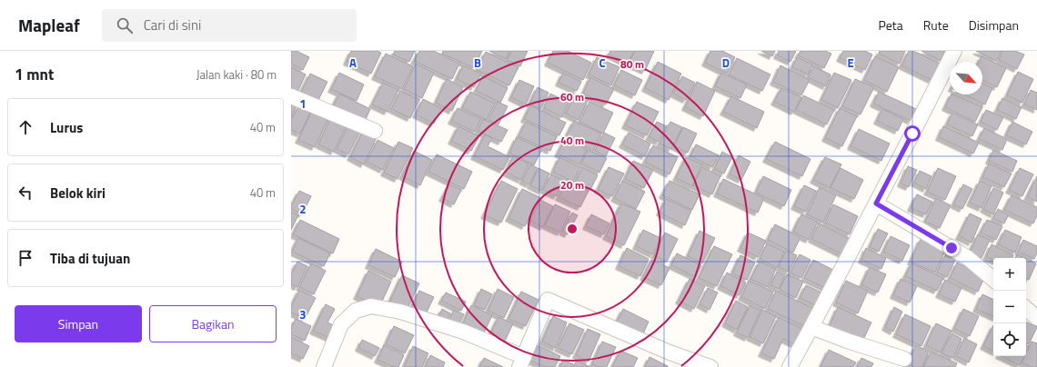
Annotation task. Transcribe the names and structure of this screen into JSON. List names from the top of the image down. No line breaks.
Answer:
{"north":"bottom right","page":{"header":"Mapleaf","search":"Cari di sini","nav":["Peta","Rute","Disimpan"],"heading":["1 mnt","Jalan kaki · 80 m"],"list":[["Lurus","40 m"],["Belok kiri","40 m"],"Tiba di tujuan"],"map_buttons":["+","−"],"buttons":["Simpan","Bagikan"]},"grid":{"columns":["A","B","C","D","E"],"rows":["1","2","3"]},"rings":["80 m","60 m","40 m","20 m"]}
